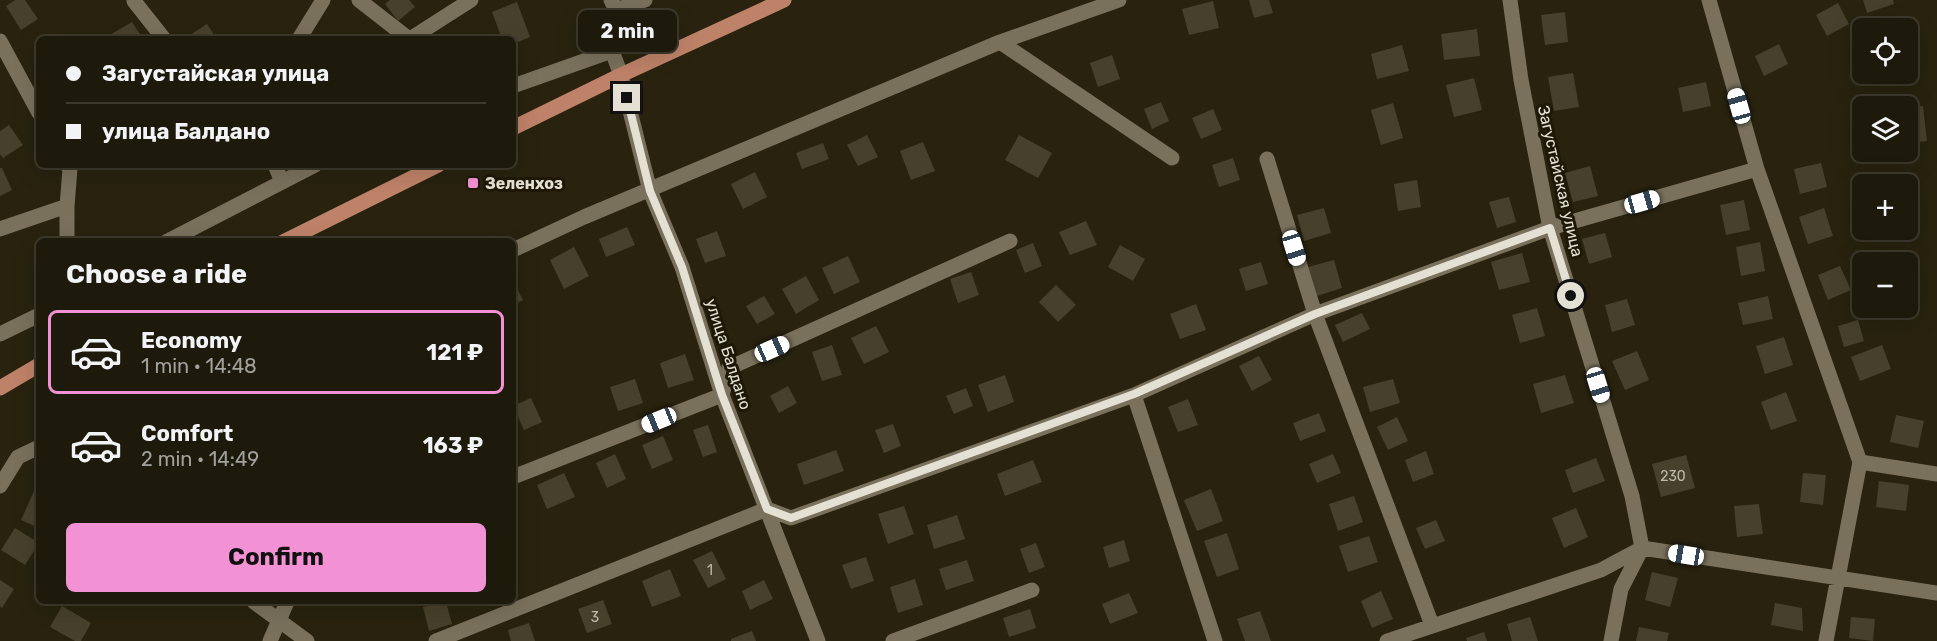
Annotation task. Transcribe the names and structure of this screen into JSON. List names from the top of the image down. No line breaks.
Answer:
{"streets":{"street":["Загустайская улица","улица Балдано"]},"places":{"transit":["Зеленхоз"]},"house_numbers":["230","1","3"],"page":{"bubble":"2 min","map_buttons":["+","−"],"banner":["Загустайская улица","улица Балдано"],"heading":"Choose a ride","list":[{"name":"Economy","note":"1 min · 14:48","value":"121 ₽"},{"name":"Comfort","note":"2 min · 14:49","value":"163 ₽"}],"buttons":"Confirm"}}
